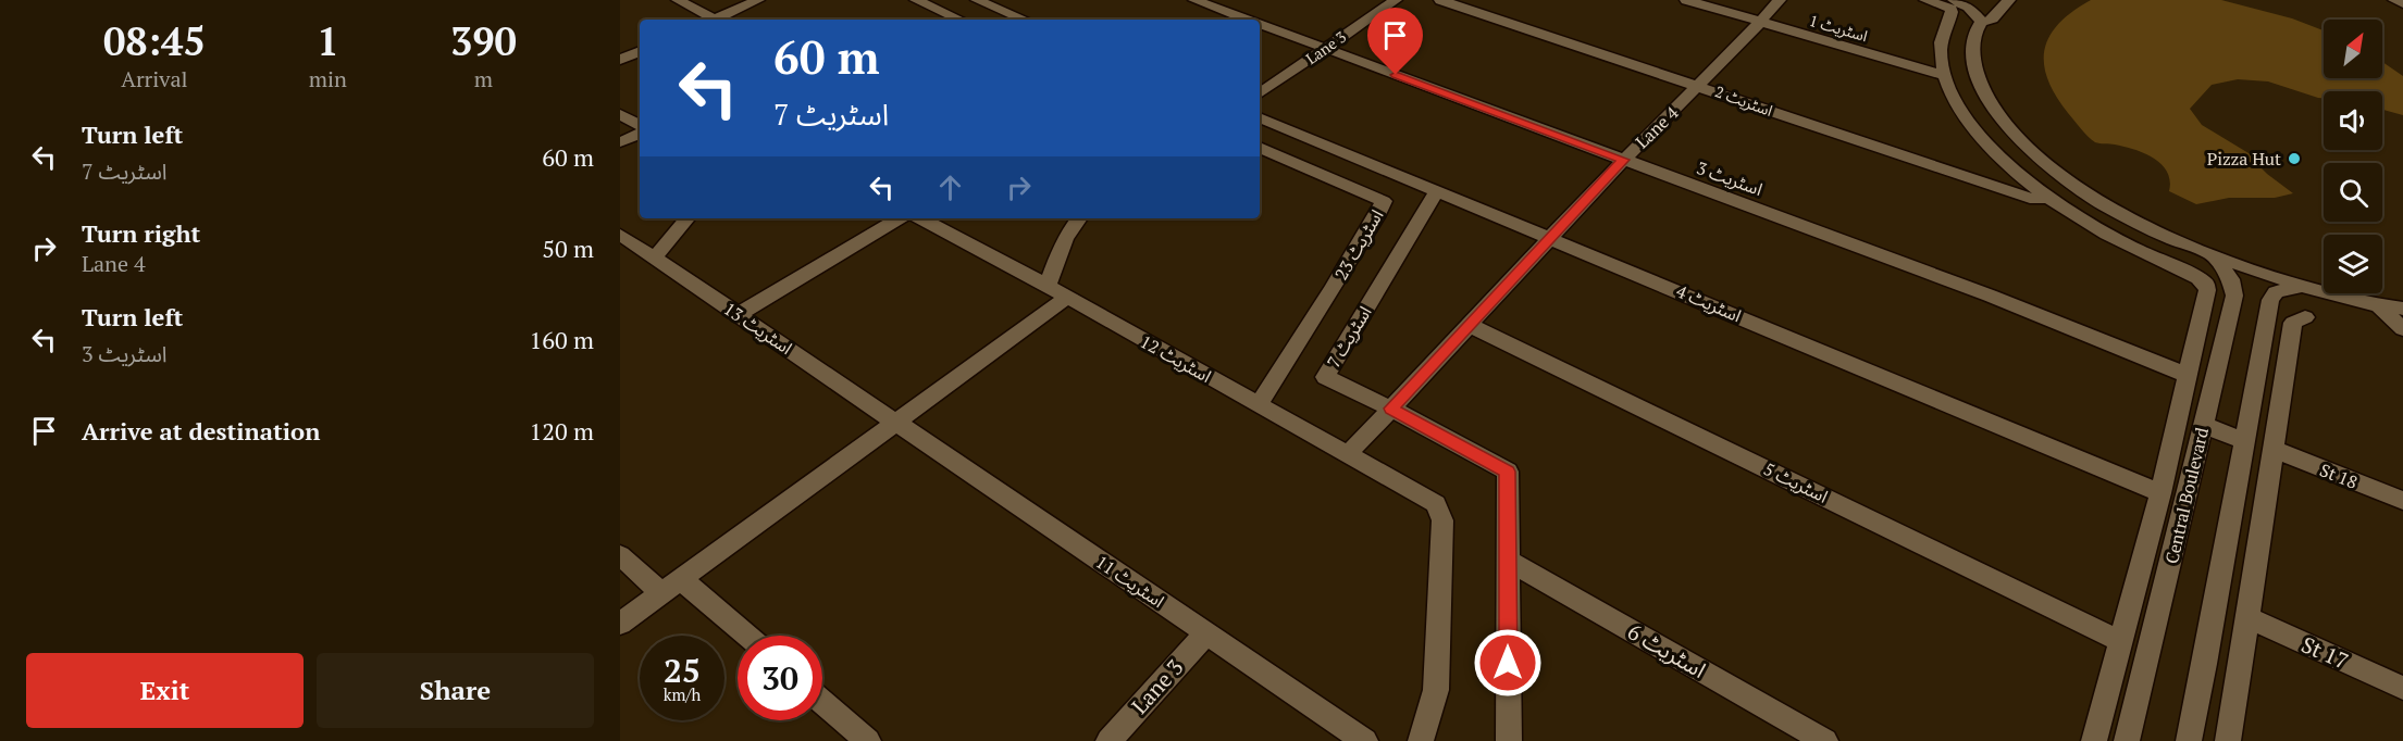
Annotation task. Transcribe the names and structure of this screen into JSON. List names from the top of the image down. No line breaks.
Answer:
{"streets":{"street":["اسٹریٹ 1","Lane 3","اسٹریٹ 2","Lane 4","اسٹریٹ 3","اسٹریٹ 23","اسٹریٹ 4","اسٹریٹ 13","اسٹریٹ 7","اسٹریٹ 12","St 18","اسٹریٹ 5","Central Boulevard","اسٹریٹ 11","اسٹریٹ 6","St 17"]},"crossings":[["اسٹریٹ 1","Lane 4"],["Lane 3","اسٹریٹ 3"],["Lane 3","اسٹریٹ 11"],["اسٹریٹ 2","Lane 4"],["Lane 4","اسٹریٹ 3"],["Lane 4","اسٹریٹ 4"],["Lane 4","اسٹریٹ 7"],["Lane 4","اسٹریٹ 12"],["Lane 4","اسٹریٹ 5"],["اسٹریٹ 23","اسٹریٹ 12"],["اسٹریٹ 4","اسٹریٹ 7"],["اسٹریٹ 13","اسٹریٹ 11"],["اسٹریٹ 7","اسٹریٹ 6"]],"places":["Pizza Hut"],"north":"top right","page":{"eta":["08:45","Arrival","1","min","390","m"],"turn":["60 m","اسٹریٹ 7"],"list":[{"name":"Turn left","note":"اسٹریٹ 7","value":"60 m"},{"name":"Turn right","note":"Lane 4","value":"50 m"},{"name":"Turn left","note":"اسٹریٹ 3","value":"160 m"},{"name":"Arrive at destination","value":"120 m"}],"speed":"25 km/h","limit":"30","buttons":["Exit","Share"]}}
